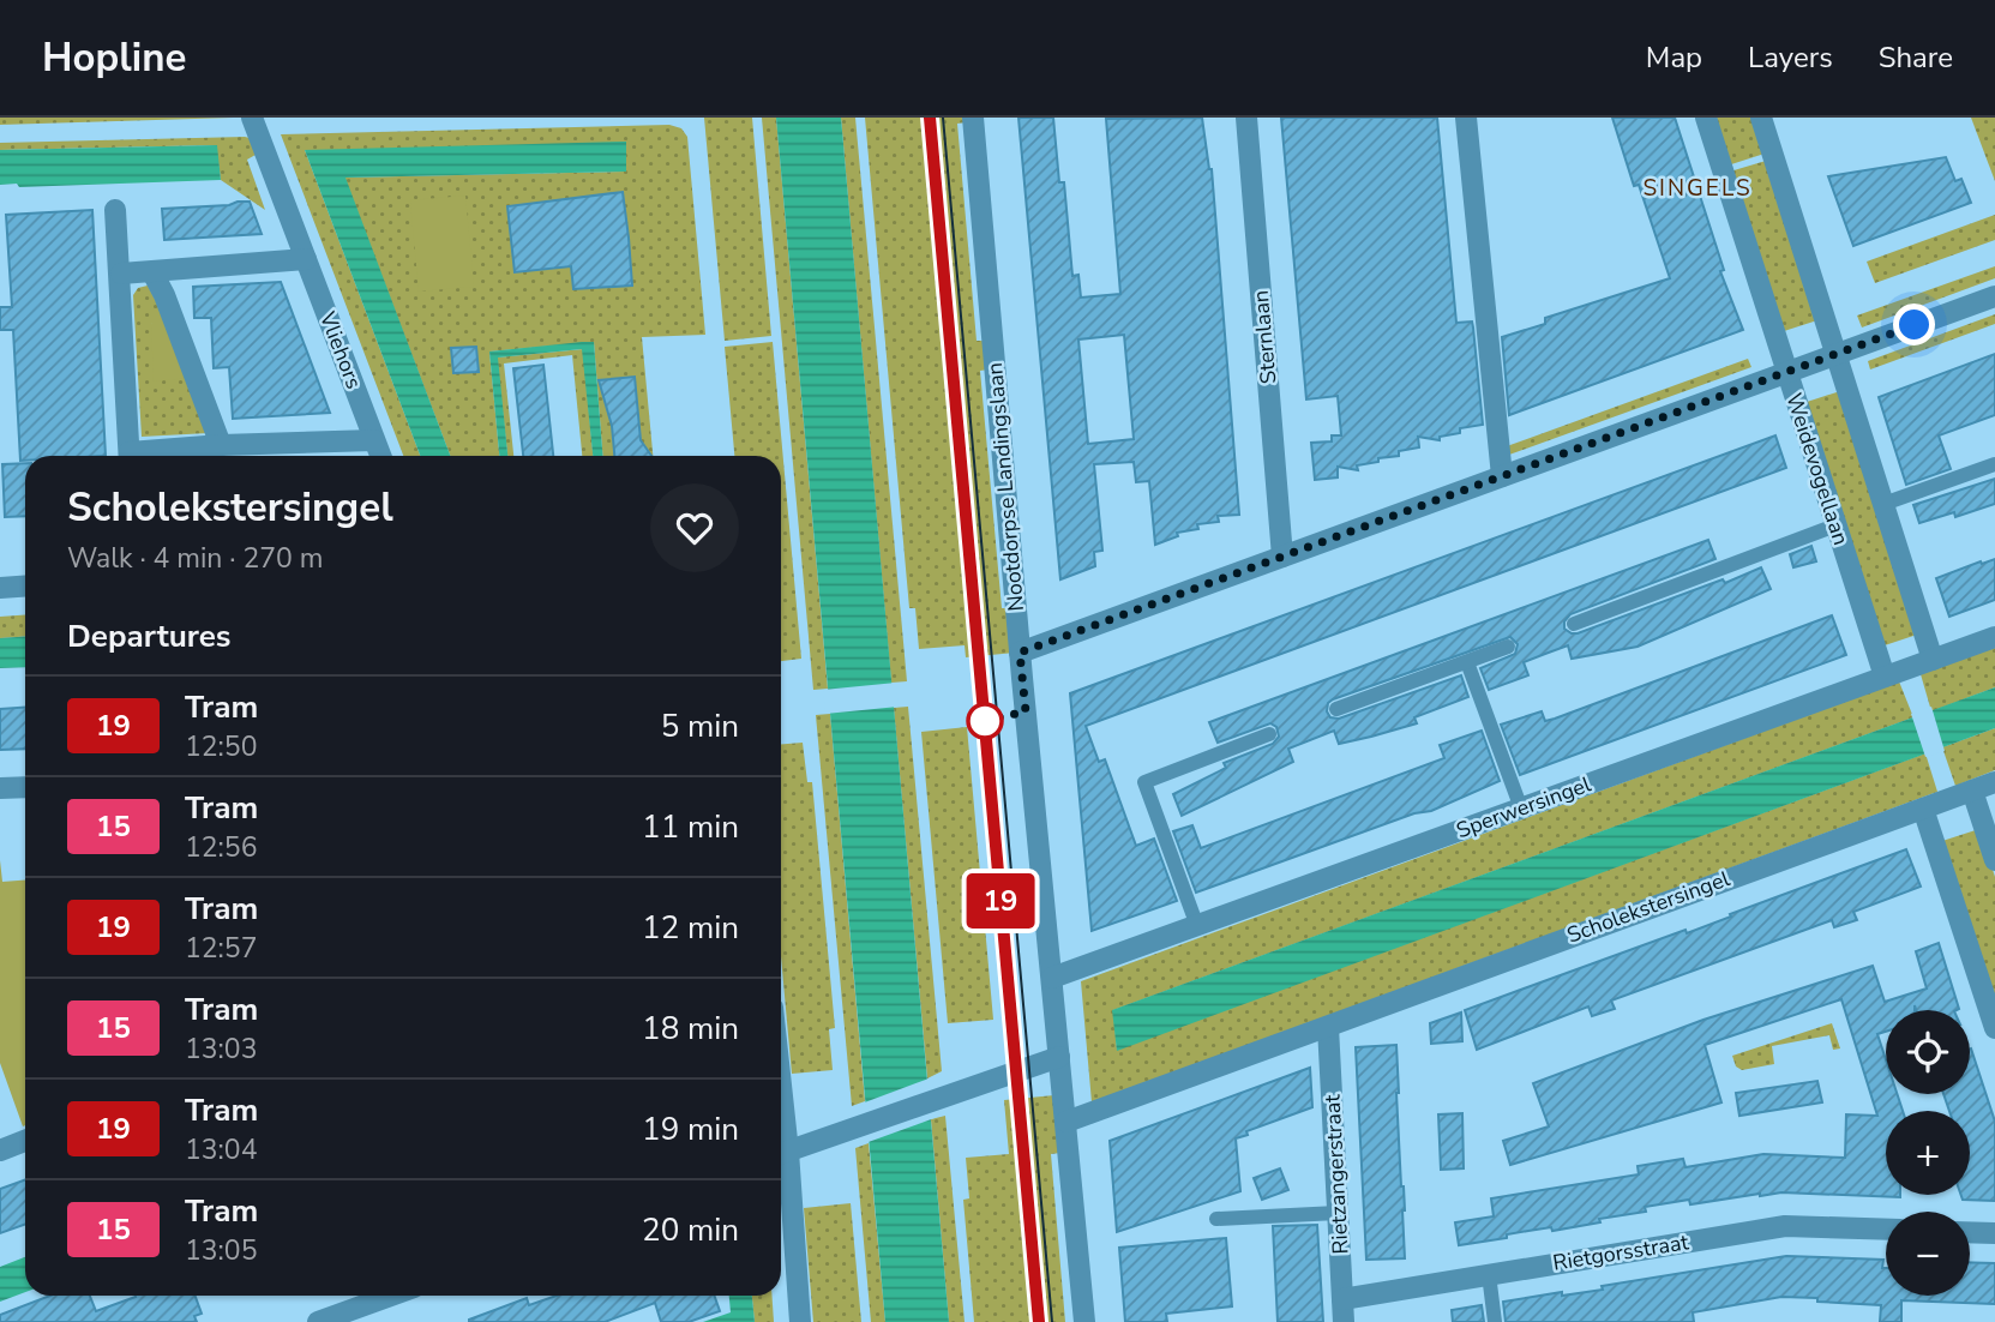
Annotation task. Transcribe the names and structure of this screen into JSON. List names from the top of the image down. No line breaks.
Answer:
{"streets":{"street":["Sternlaan","Vliehors","Weidevogellaan","Nootdorpse Landingslaan","Sperwersingel","Scholekstersingel","Rietzangerstraat","Rietgorsstraat"]},"crossings":[["Weidevogellaan","Sperwersingel"],["Nootdorpse Landingslaan","Sperwersingel"],["Nootdorpse Landingslaan","Scholekstersingel"],["Scholekstersingel","Rietzangerstraat"],["Rietzangerstraat","Rietgorsstraat"]],"districts":["SINGELS"],"lines":["tram line 19"],"page":{"header":"Hopline","nav":["Map","Layers","Share"],"on_map":"19","heading":[["Scholekstersingel","Walk · 4 min · 270 m"],"Departures"],"list":[{"mark":"19","name":"Tram","note":"12:50","value":"5 min"},{"mark":"15","name":"Tram","note":"12:56","value":"11 min"},{"mark":"19","name":"Tram","note":"12:57","value":"12 min"},{"mark":"15","name":"Tram","note":"13:03","value":"18 min"},{"mark":"19","name":"Tram","note":"13:04","value":"19 min"},{"mark":"15","name":"Tram","note":"13:05","value":"20 min"}],"map_buttons":["+","−"]}}
